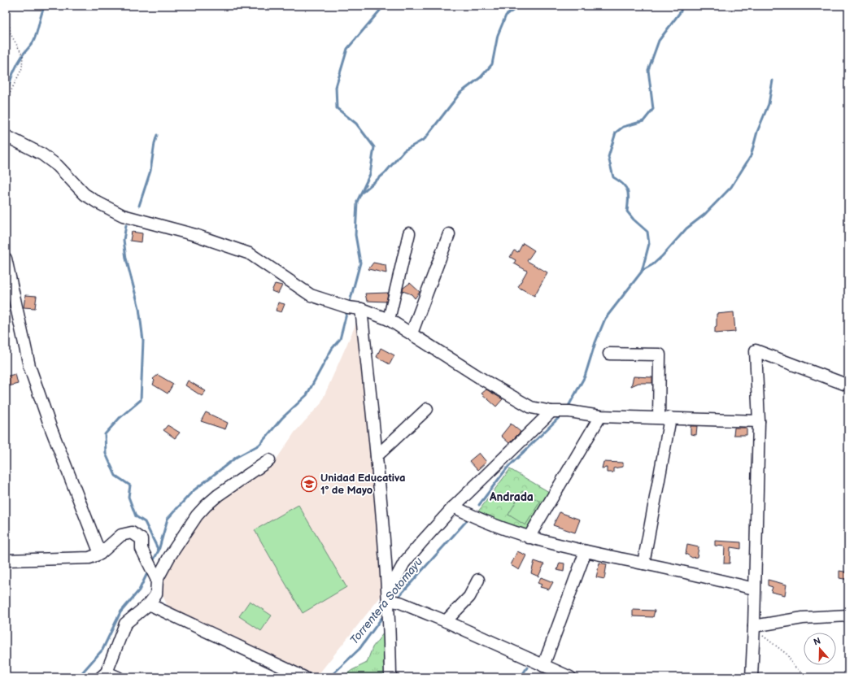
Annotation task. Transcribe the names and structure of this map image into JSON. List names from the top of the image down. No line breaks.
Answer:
{"districts":["Andrada"],"water":["Torrentera Sotomayu"],"places":{"school or university":["Unidad Educativa 1° de Mayo"]},"north":"top"}
